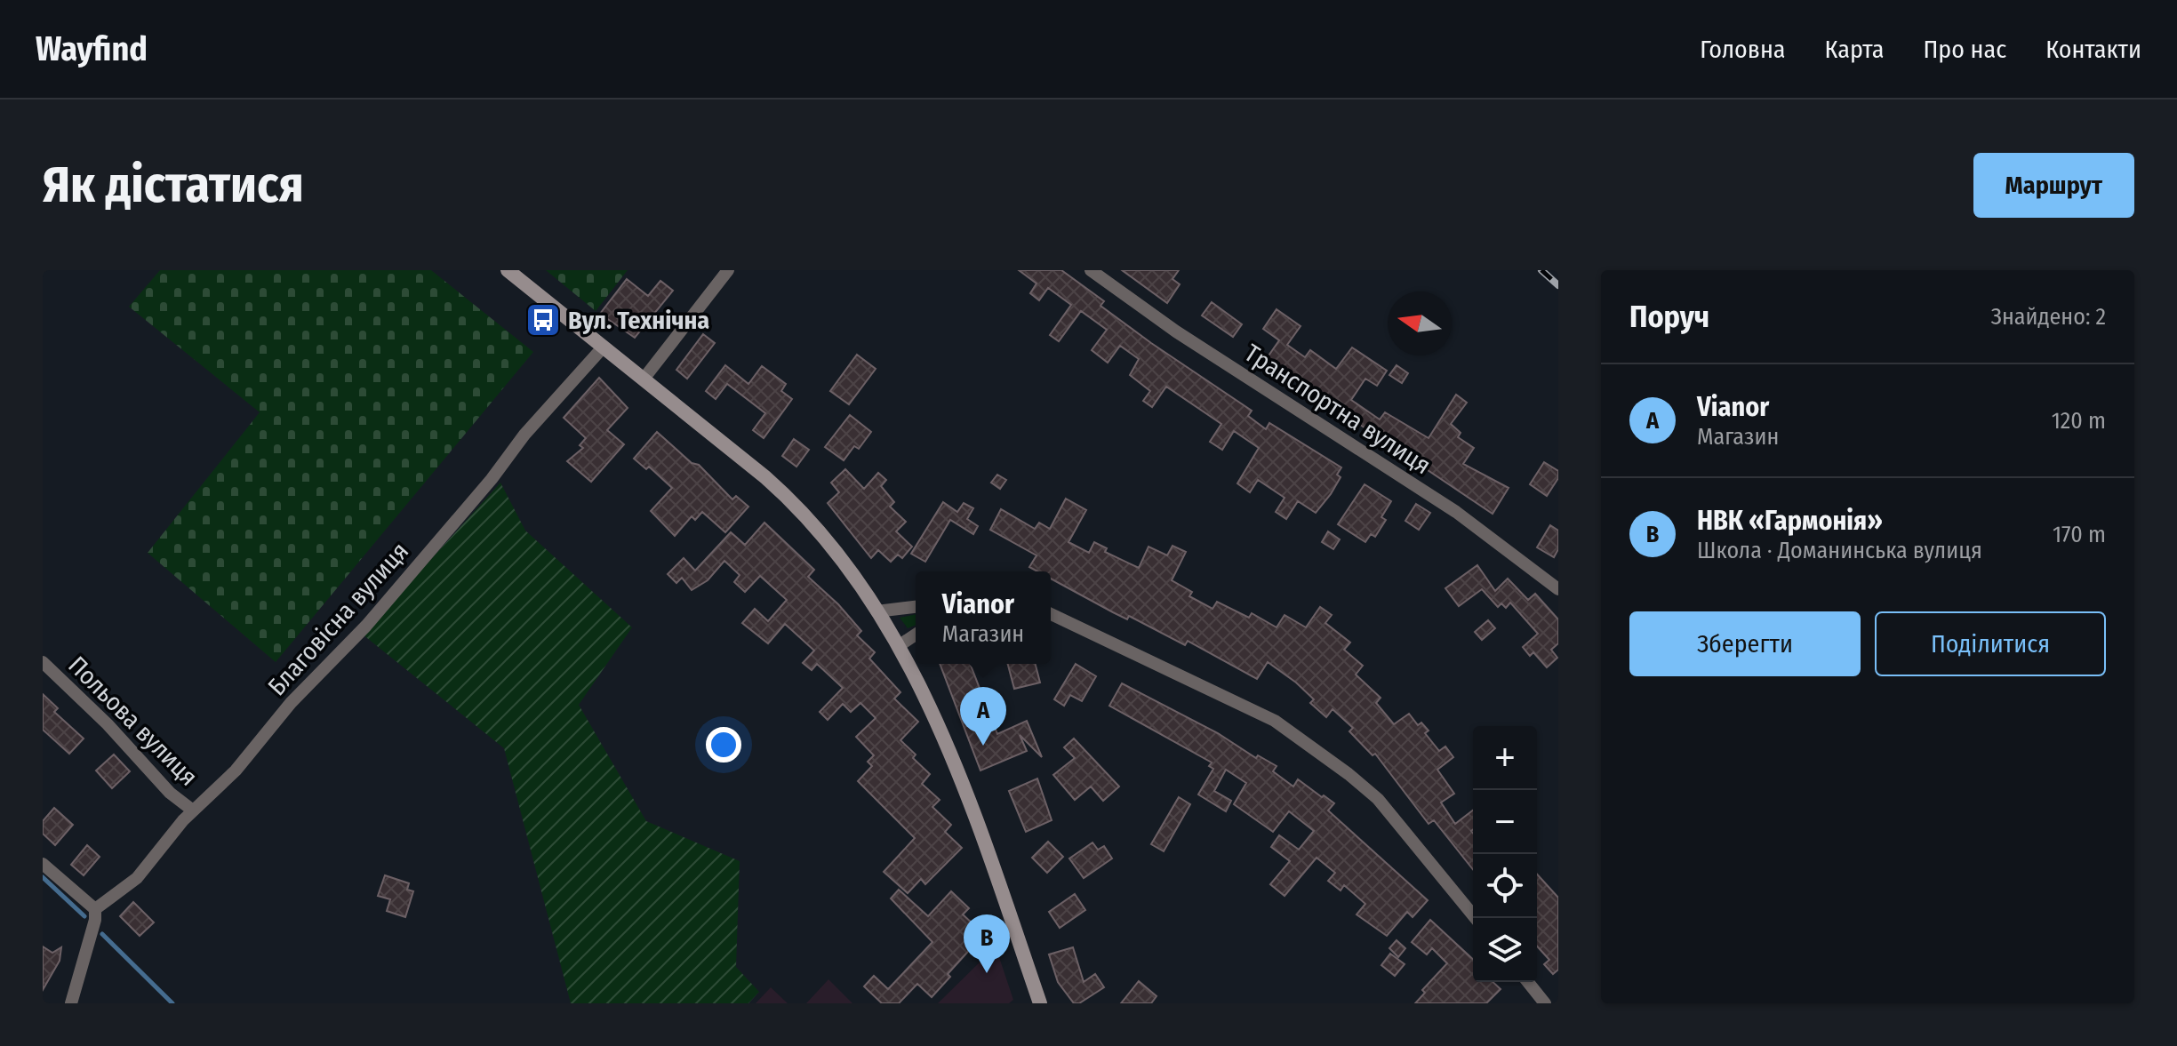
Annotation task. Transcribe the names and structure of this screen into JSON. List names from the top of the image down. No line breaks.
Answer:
{"streets":{"street":["Транспортна вулиця","Благовісна вулиця","Польова вулиця"]},"crossings":[["Благовісна вулиця","Польова вулиця"]],"places":{"bus stop":["Вул. Технічна"]},"north":"left","page":{"header":"Wayfind","nav":["Головна","Карта","Про нас","Контакти"],"buttons":["Маршрут",["Зберегти","Поділитися"]],"title":"Як дістатися","heading":["Поруч","Знайдено: 2"],"list":[{"mark":"A","name":"Vianor","note":"Магазин","value":"120 m"},{"mark":"B","name":"НВК «Гармонія»","note":"Школа · Доманинська вулиця","value":"170 m"}],"popup":["Vianor","Магазин"],"pins":["A","B"],"map_buttons":["+","−"]}}
